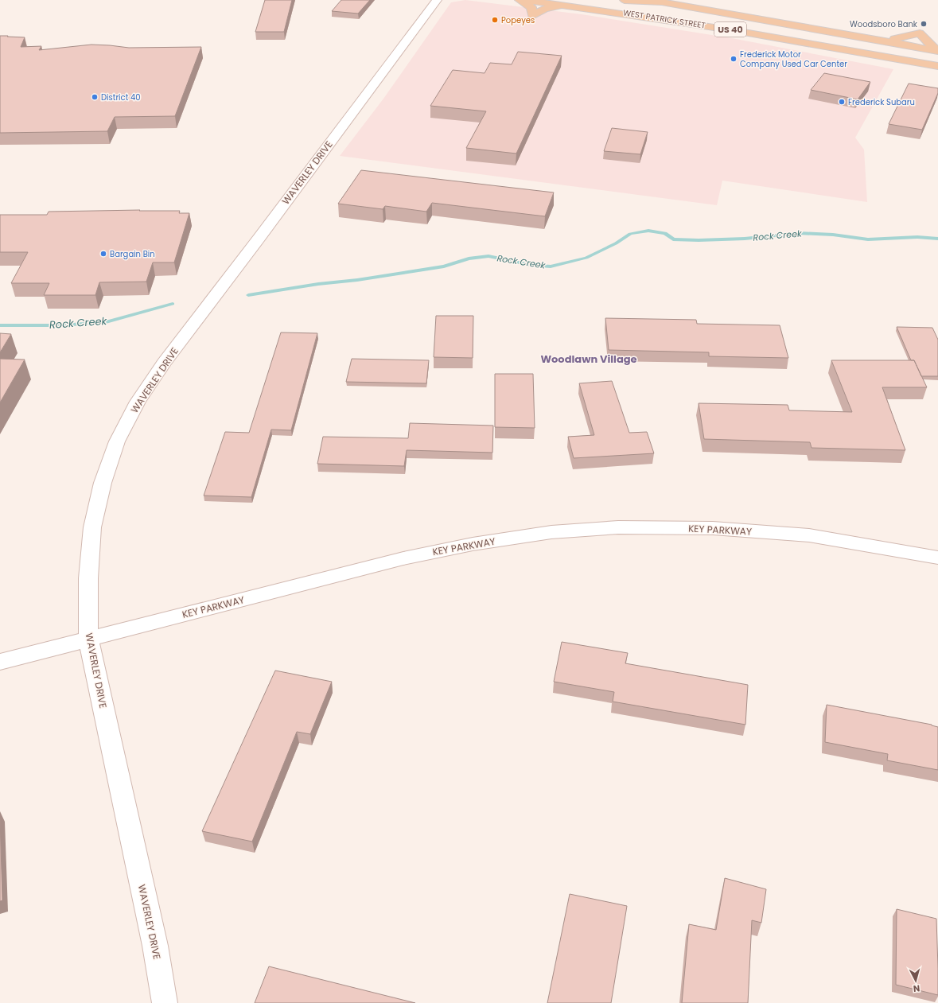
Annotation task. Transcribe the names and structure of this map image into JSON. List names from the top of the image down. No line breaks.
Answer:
{"streets":{"main road":["WEST PATRICK STREET","US 40"],"street":["WAVERLEY DRIVE","KEY PARKWAY"]},"crossings":[["WAVERLEY DRIVE","KEY PARKWAY"]],"districts":["Woodlawn Village"],"water":["Rock Creek"],"places":["Popeyes","Woodsboro Bank","Frederick Motor Company Used Car Center","District 40","Frederick Subaru","Bargain Bin"],"north":"bottom"}
